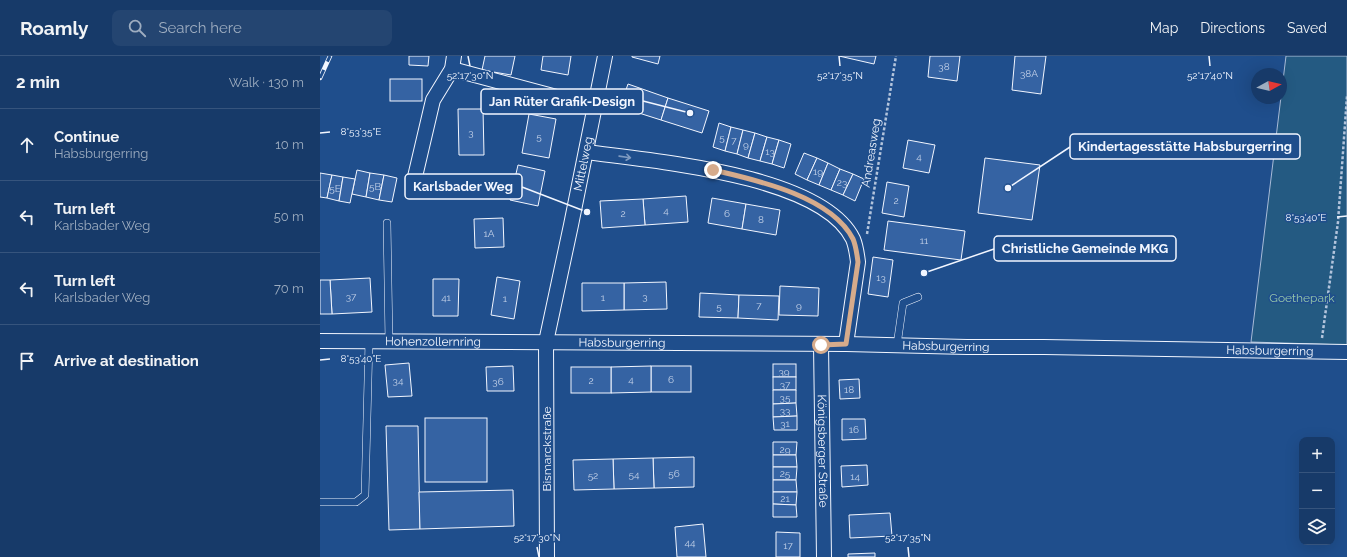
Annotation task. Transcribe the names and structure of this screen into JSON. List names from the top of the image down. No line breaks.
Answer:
{"streets":{"street":["Mittelweg","Hohenzollernring","Habsburgerring","Bismarckstraße","Königsberger Straße"],"path":["Andreasweg"]},"crossings":[["Mittelweg","Hohenzollernring"],["Mittelweg","Habsburgerring"],["Mittelweg","Bismarckstraße"],["Hohenzollernring","Habsburgerring"],["Hohenzollernring","Bismarckstraße"],["Habsburgerring","Bismarckstraße"],["Habsburgerring","Königsberger Straße"]],"parks":["Goethepark"],"places":["Jan Rüter Grafik-Design","Kindertagesstätte Habsburgerring","Karlsbader Weg","Christliche Gemeinde MKG"],"house_numbers":["38","38A","3","5","5","7","9","13","4","19","23","5B","5E","2","4","2","6","8","1A","11","13","37","3","41","1","1","7","9","5","39","4","6","34","2","36","37","18","35","33","31","16","29","56","25","54","52","14","21","44","17"],"north":"right","page":{"header":"Roamly","search":"Search here","nav":["Map","Directions","Saved"],"heading":["2 min","Walk · 130 m"],"list":[["Continue","Habsburgerring","10 m"],["Turn left","Karlsbader Weg","50 m"],["Turn left","Karlsbader Weg","70 m"],"Arrive at destination"],"map_buttons":["+","−"]},"coordinates":["52°17'30\"N","52°17'35\"N","52°17'40\"N","8°53'35\"E","8°53'40\"E"]}
